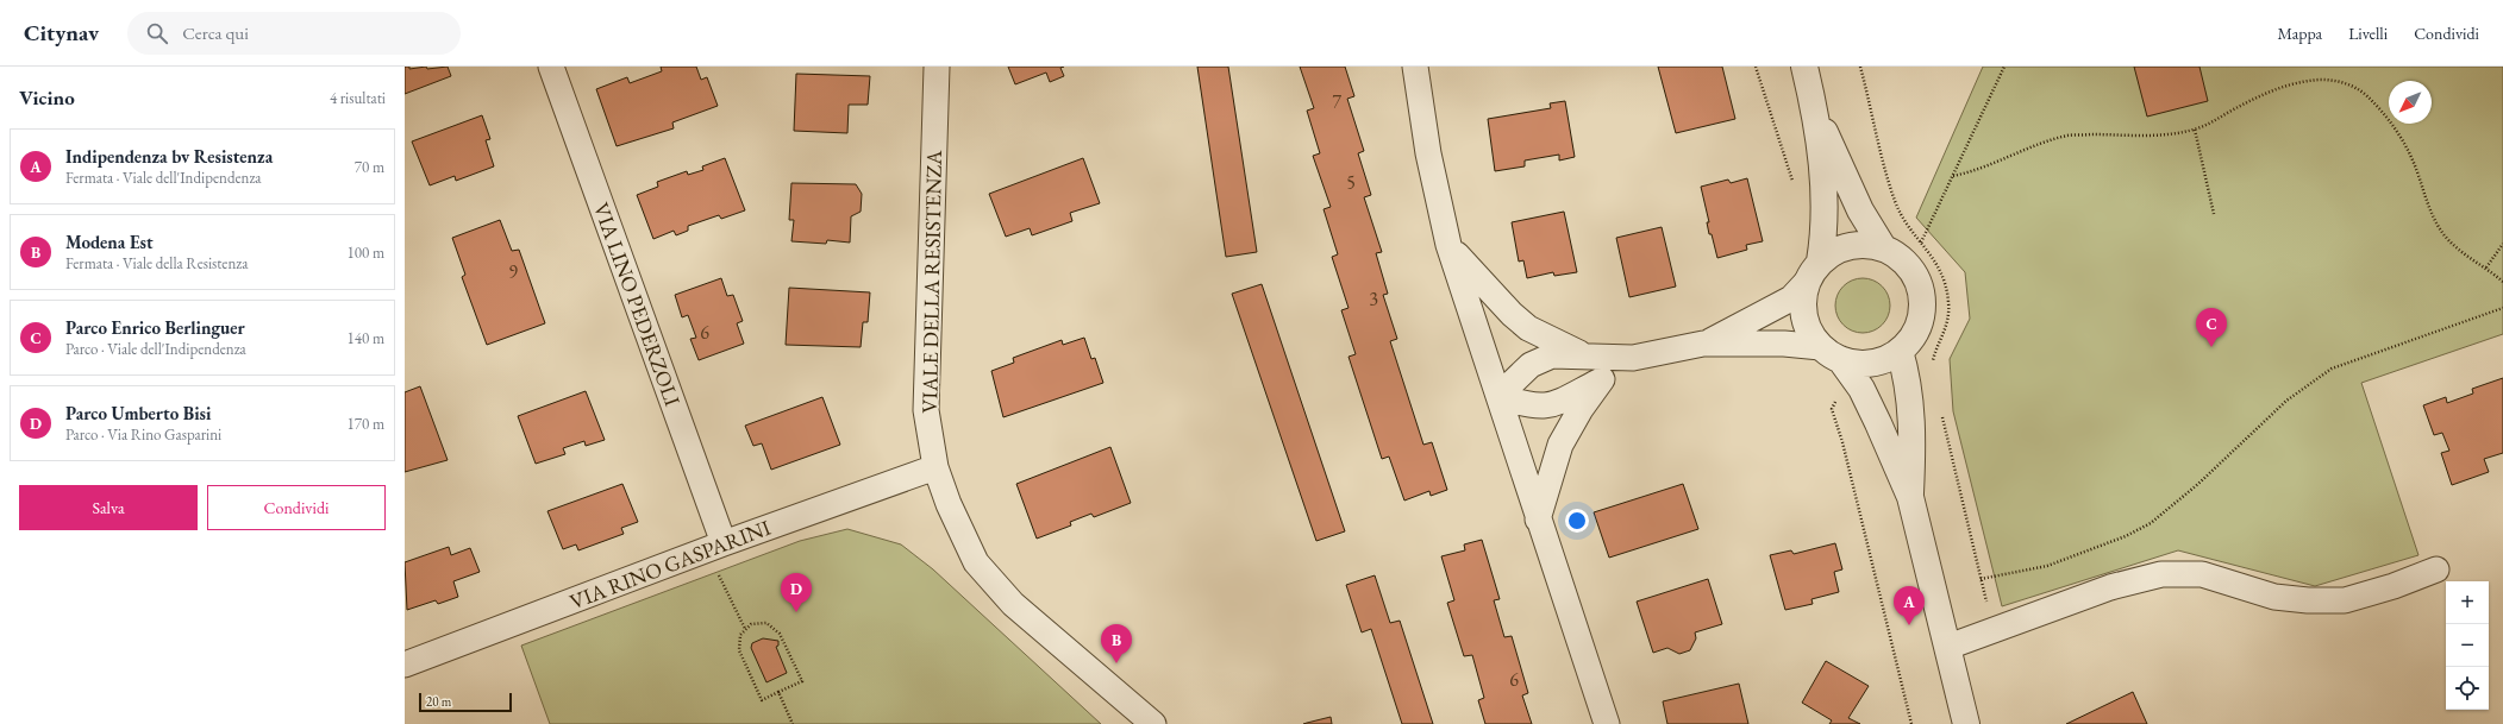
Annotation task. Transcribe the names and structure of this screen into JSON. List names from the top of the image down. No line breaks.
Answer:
{"streets":{"street":["VIALE DELLA RESISTENZA","VIA LINO PEDERZOLI","VIA RINO GASPARINI"]},"crossings":[["VIALE DELLA RESISTENZA","VIA RINO GASPARINI"],["VIA LINO PEDERZOLI","VIA RINO GASPARINI"]],"house_numbers":["7","5","9","3","6","6"],"scale_bar":"20 m","north":"bottom left","page":{"header":"Citynav","search":"Cerca qui","nav":["Mappa","Livelli","Condividi"],"heading":["Vicino","4 risultati"],"list":[{"mark":"A","name":"Indipendenza bv Resistenza","note":"Fermata · Viale dell'Indipendenza","value":"70 m"},{"mark":"B","name":"Modena Est","note":"Fermata · Viale della Resistenza","value":"100 m"},{"mark":"C","name":"Parco Enrico Berlinguer","note":"Parco · Viale dell'Indipendenza","value":"140 m"},{"mark":"D","name":"Parco Umberto Bisi","note":"Parco · Via Rino Gasparini","value":"170 m"}],"pins":["C","D","A","B"],"buttons":["Salva","Condividi"],"map_buttons":["+","−"],"scale":"20 m"}}
